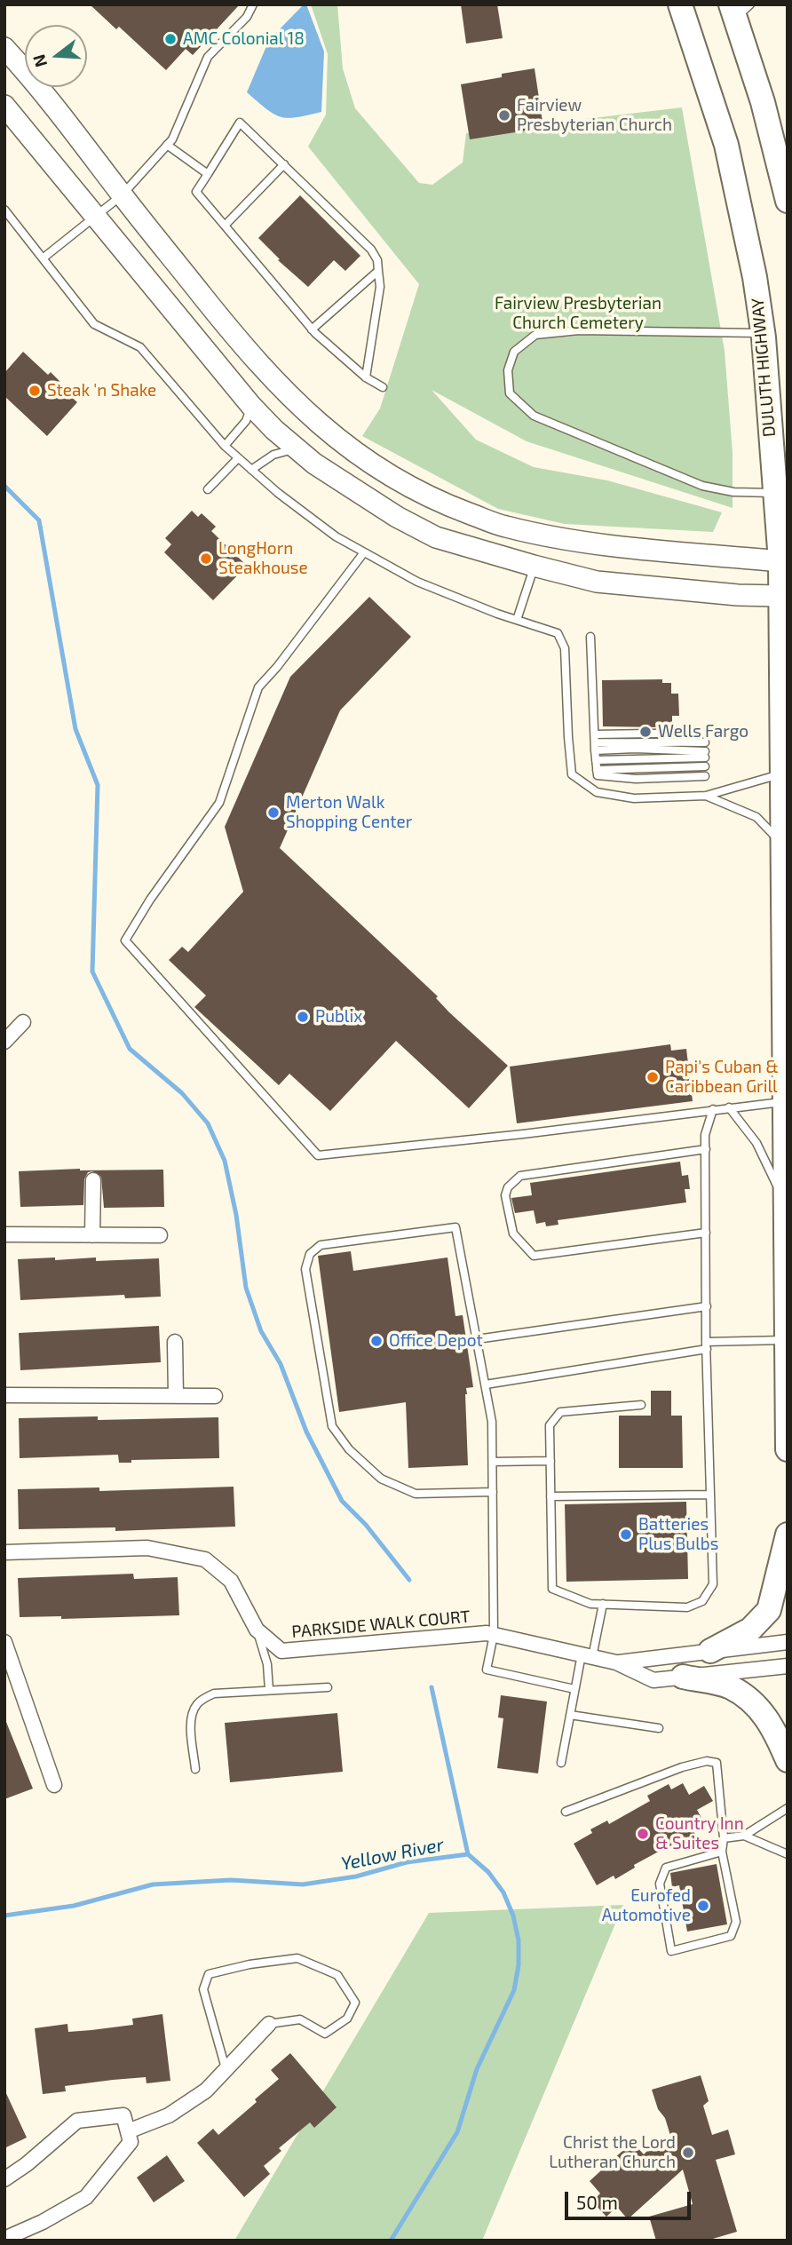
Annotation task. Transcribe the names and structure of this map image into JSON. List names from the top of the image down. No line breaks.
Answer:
{"streets":{"main road":["DULUTH HIGHWAY"],"street":["PARKSIDE WALK COURT"]},"water":["Yellow River"],"parks":["Fairview Presbyterian Church Cemetery"],"places":["AMC Colonial 18","Fairview Presbyterian Church","Steak 'n Shake","LongHorn Steakhouse","Wells Fargo","Merton Walk Shopping Center","Publix","Papi's Cuban & Caribbean Grill","Office Depot","Batteries Plus Bulbs","Country Inn & Suites","Eurofed Automotive","Christ the Lord Lutheran Church"],"scale_bar":"50 m","north":"left"}
